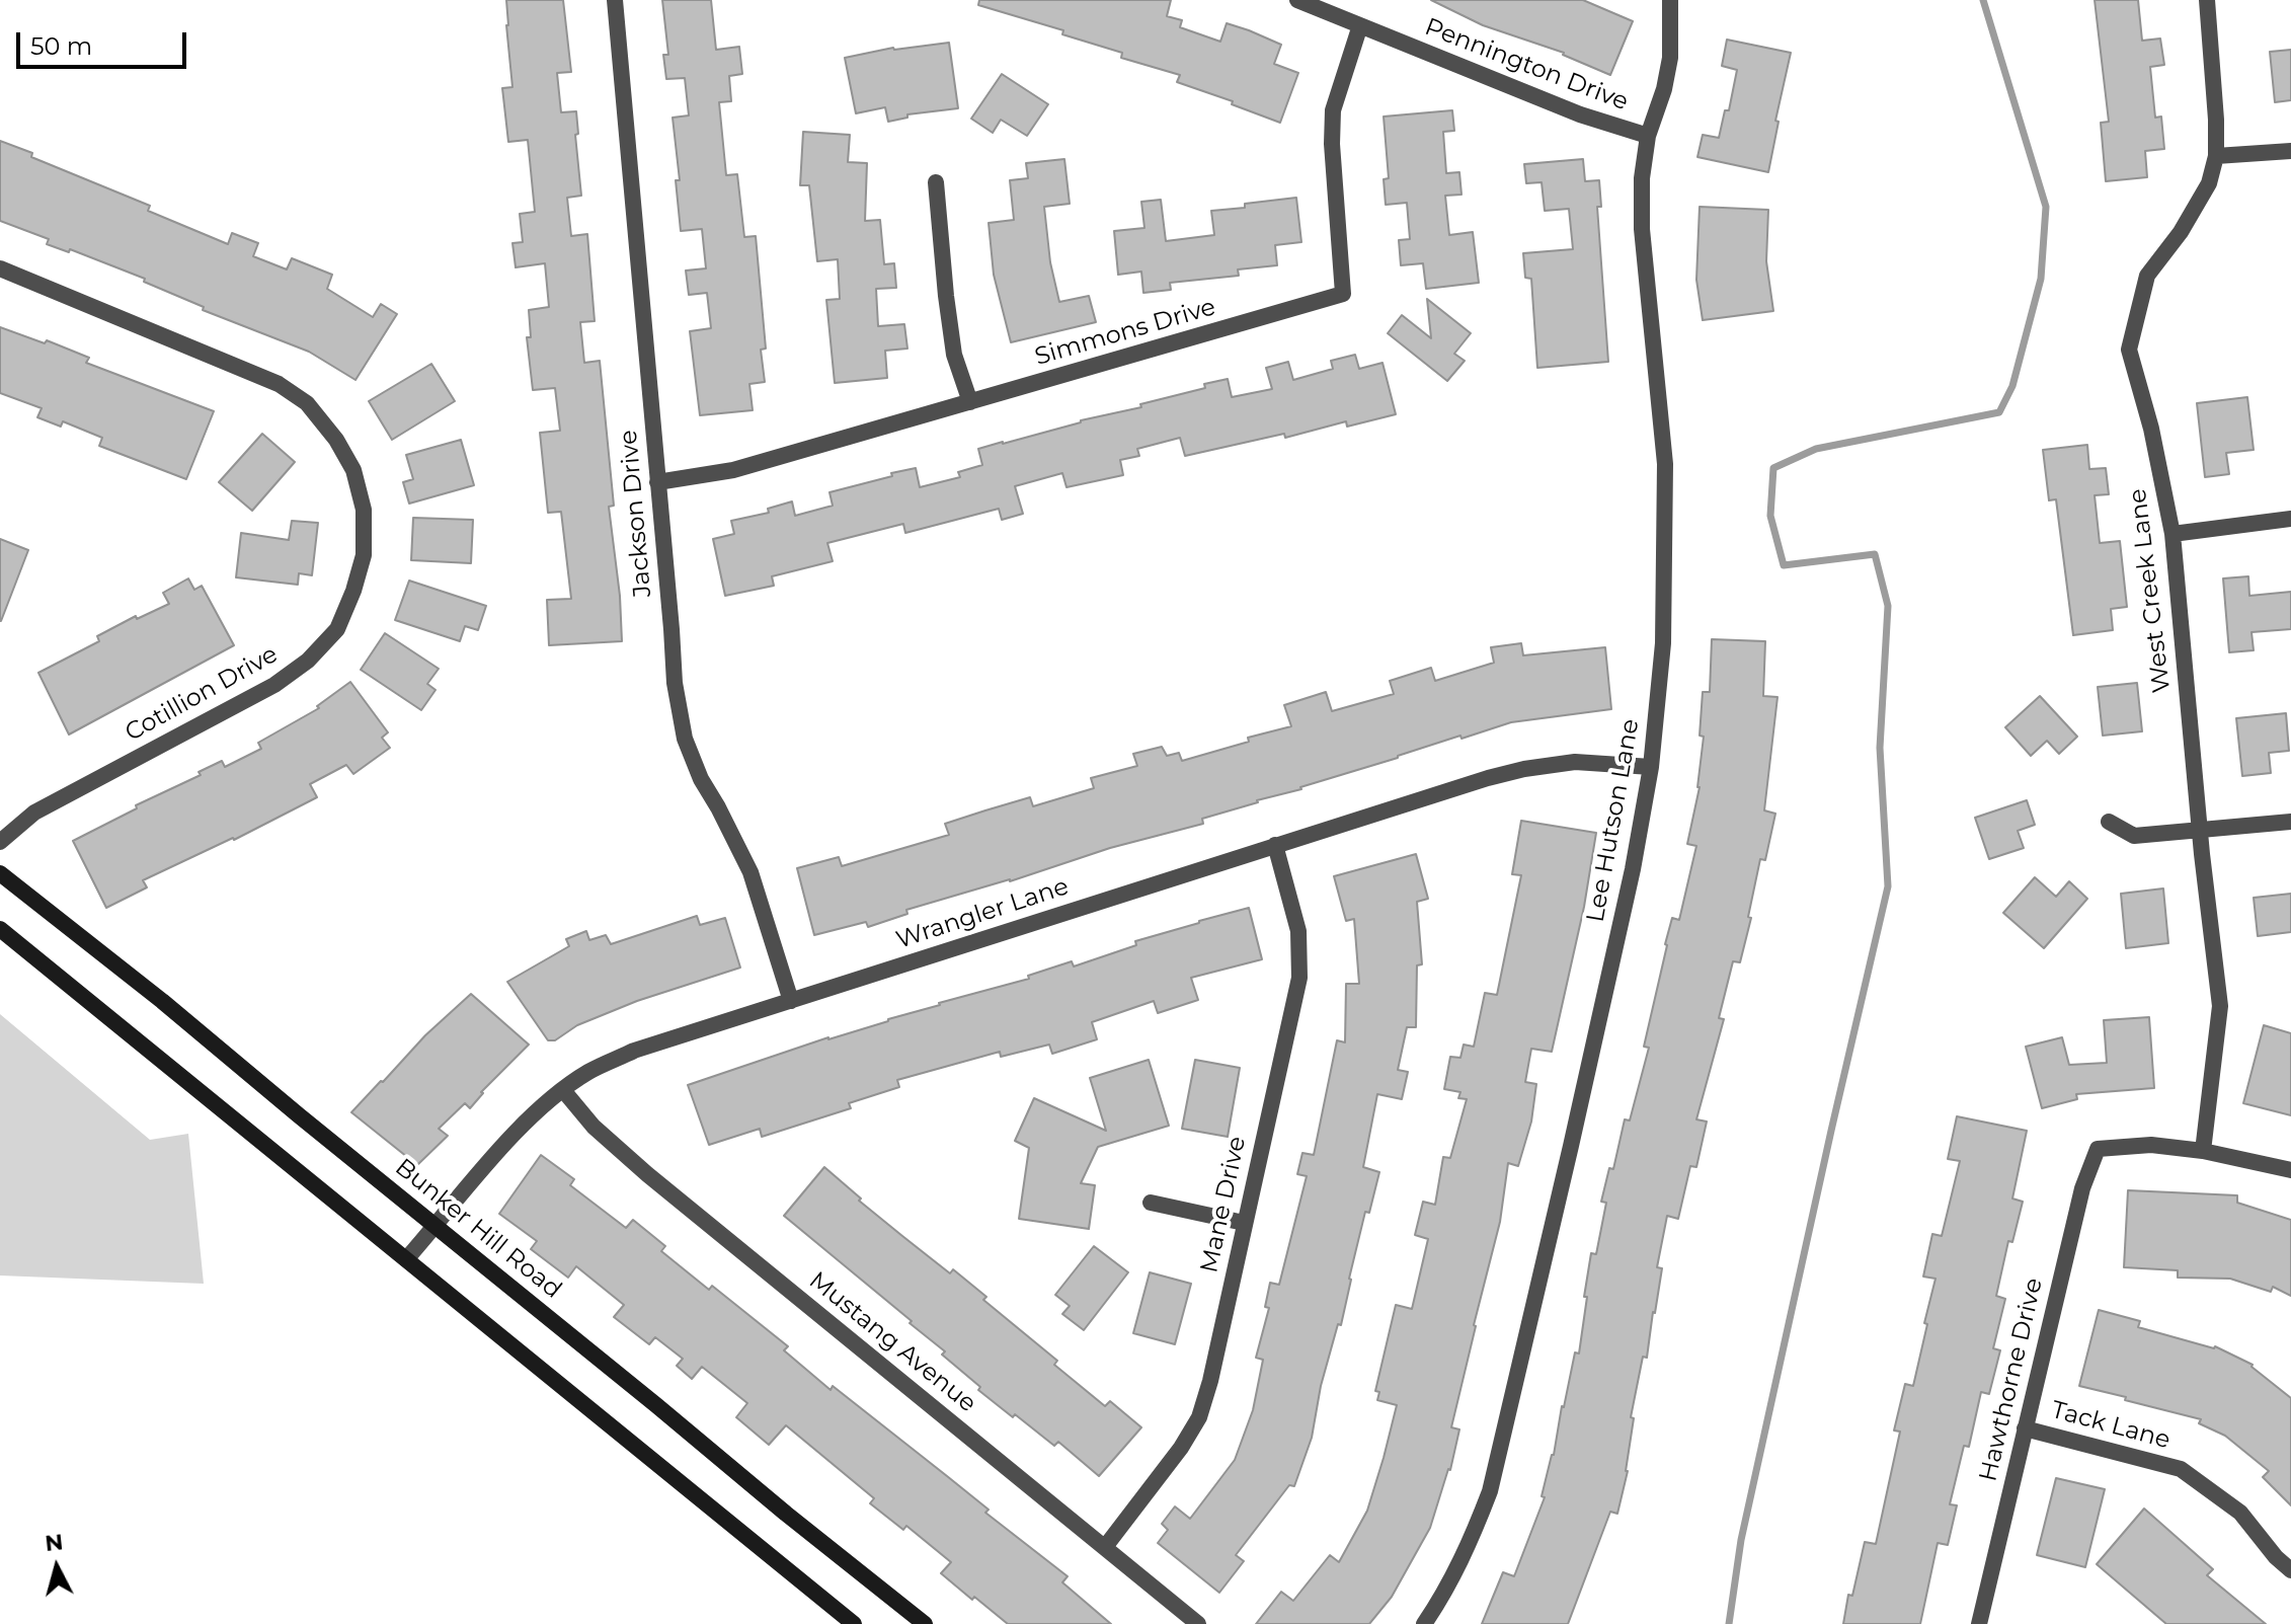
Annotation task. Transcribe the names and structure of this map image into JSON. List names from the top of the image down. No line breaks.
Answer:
{"streets":{"main road":["Bunker Hill Road"],"street":["Pennington Drive","Simmons Drive","Jackson Drive","West Creek Lane","Cotillion Drive","Lee Hutson Lane","Wrangler Lane","Mane Drive","Mustang Avenue","Hawthorne Drive","Tack Lane"]},"crossings":[["Pennington Drive","Simmons Drive"],["Pennington Drive","Lee Hutson Lane"],["Simmons Drive","Jackson Drive"],["Jackson Drive","Wrangler Lane"],["West Creek Lane","Hawthorne Drive"],["Lee Hutson Lane","Wrangler Lane"],["Wrangler Lane","Mane Drive"],["Wrangler Lane","Bunker Hill Road"],["Wrangler Lane","Mustang Avenue"],["Mane Drive","Mustang Avenue"],["Hawthorne Drive","Tack Lane"]],"scale_bar":"50 m","north":"top"}
